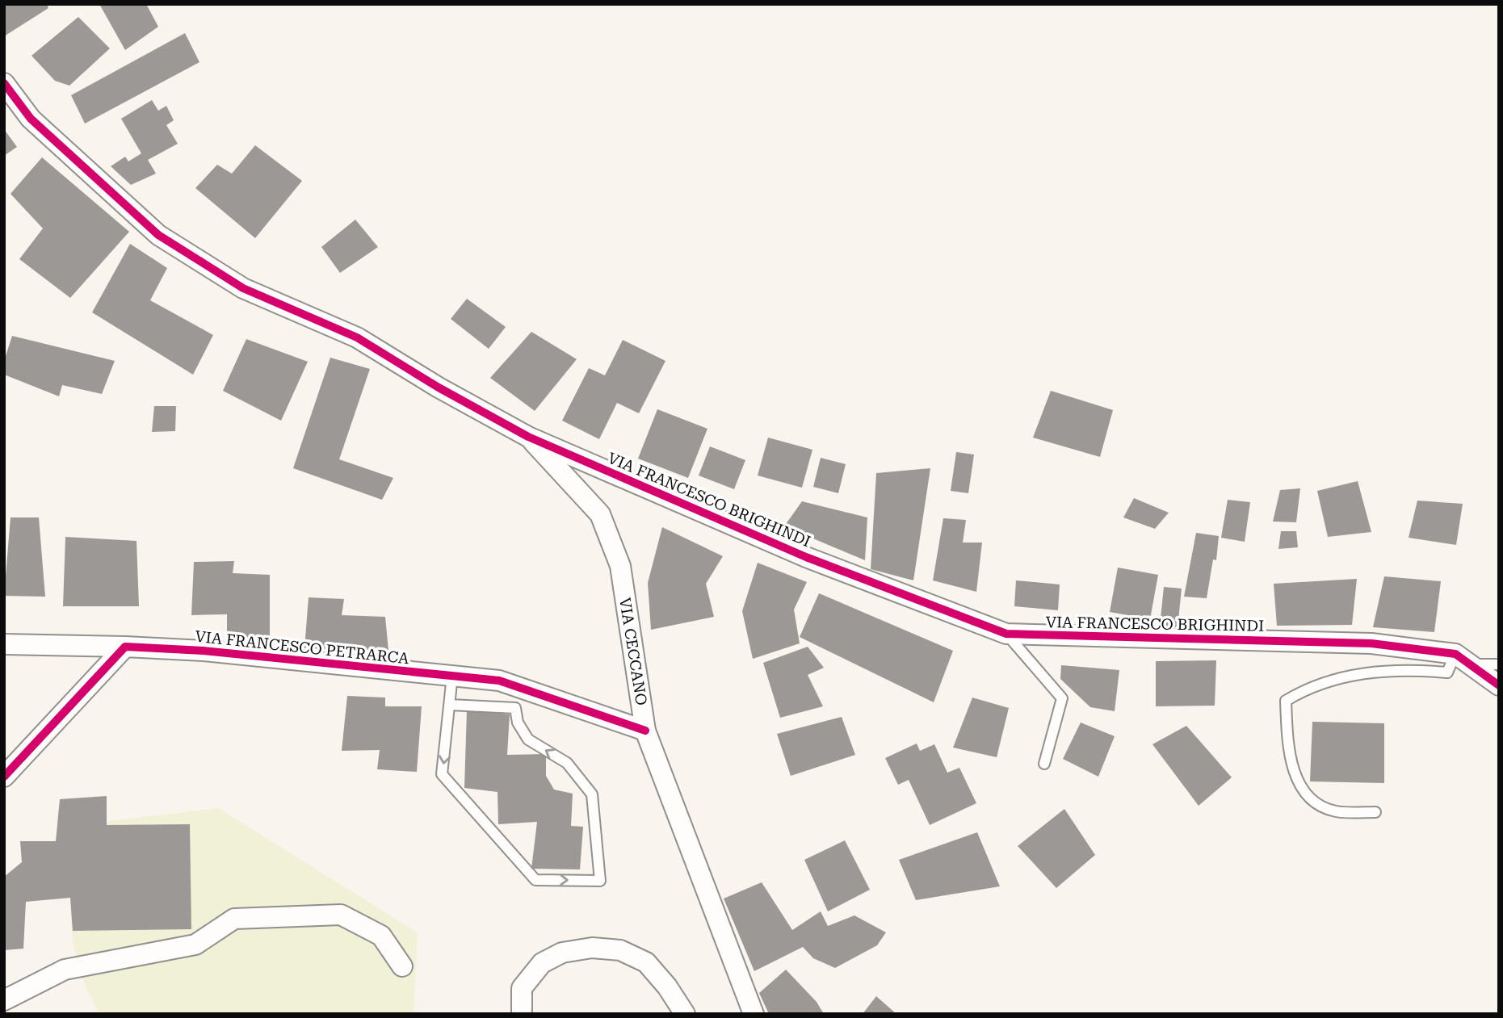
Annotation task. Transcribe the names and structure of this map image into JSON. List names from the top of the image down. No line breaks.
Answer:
{"streets":{"street":["VIA FRANCESCO BRIGHINDI","VIA FRANCESCO PETRARCA","VIA CECCANO"]},"crossings":[["VIA FRANCESCO BRIGHINDI","VIA CECCANO"],["VIA FRANCESCO PETRARCA","VIA CECCANO"]]}
